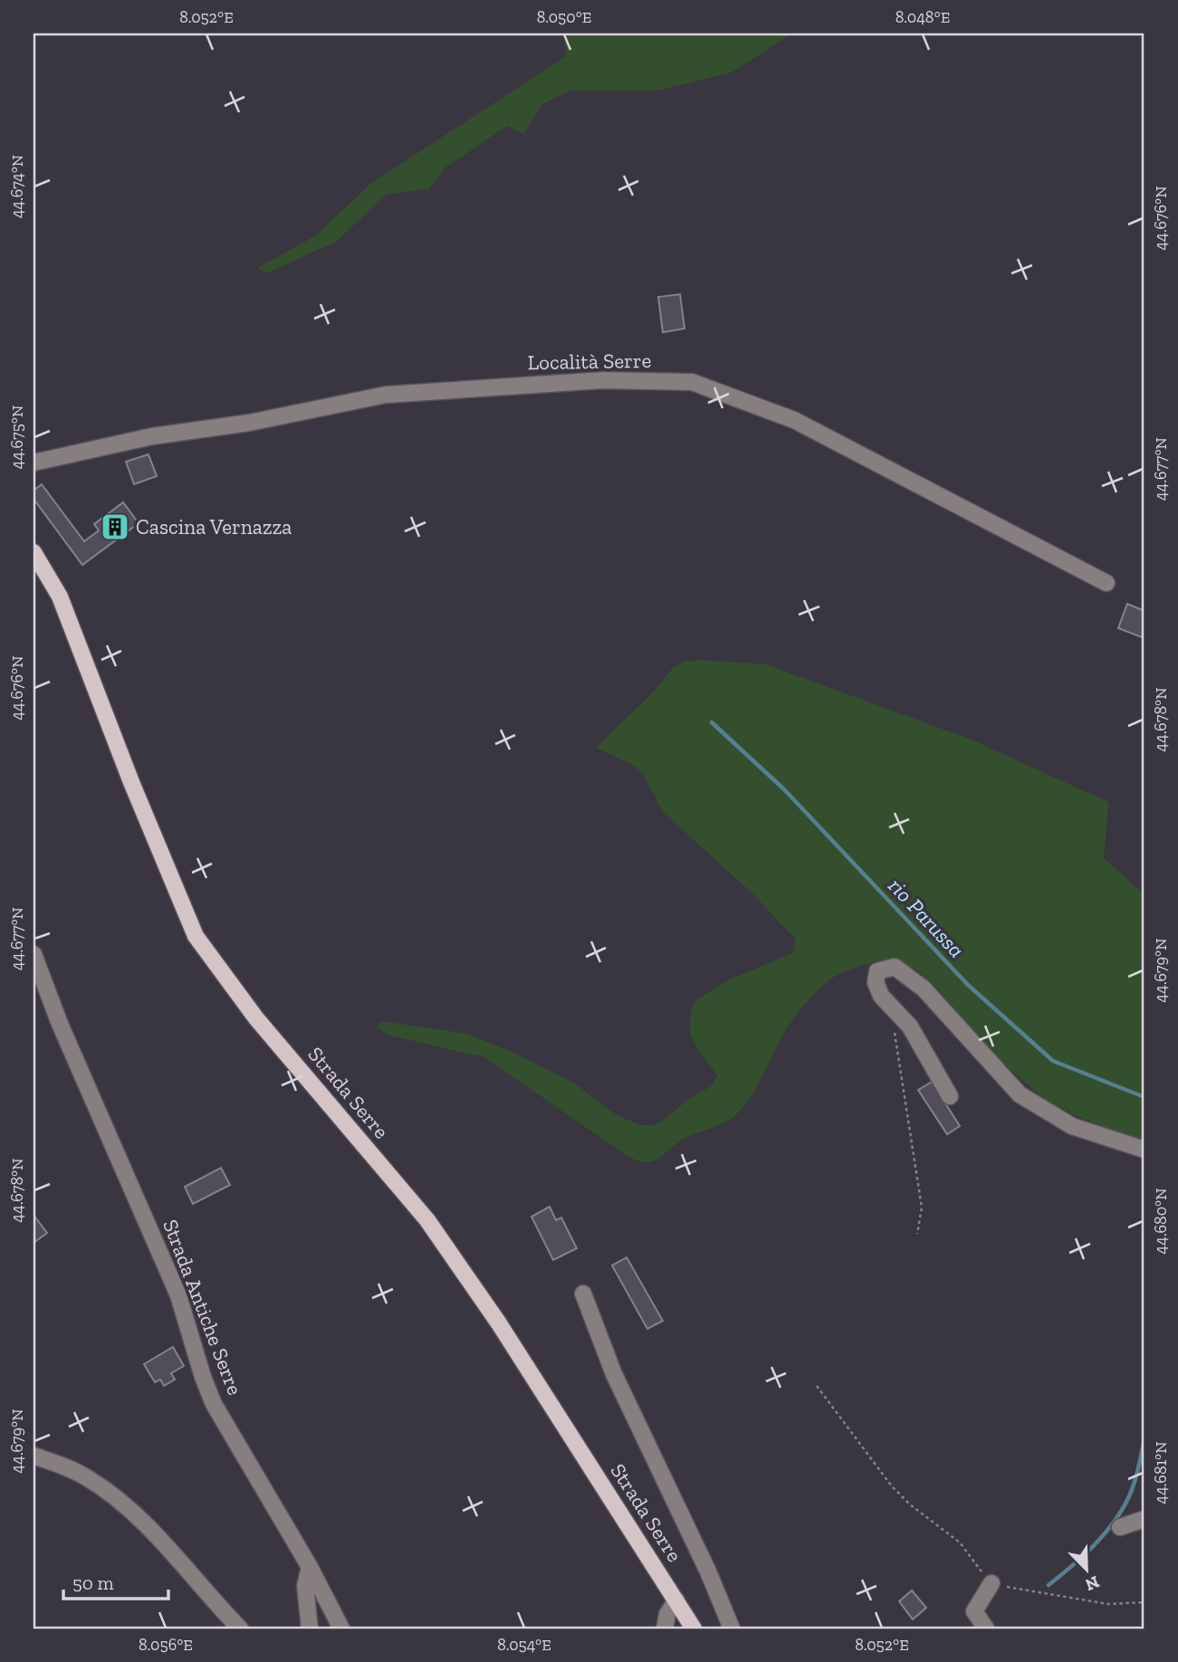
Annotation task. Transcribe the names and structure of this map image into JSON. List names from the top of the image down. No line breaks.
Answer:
{"streets":{"main road":["Strada Serre"],"street":["Località Serre","Strada Antiche Serre"]},"water":["rio Parussa"],"places":{"building":["Cascina Vernazza"]},"scale_bar":"50 m","north":"bottom right","coordinates":["8.052°E","8.050°E","8.048°E","44.674°N","44.676°N","44.675°N","44.677°N","44.678°N","44.679°N","44.680°N","44.681°N","8.056°E","8.054°E"]}
